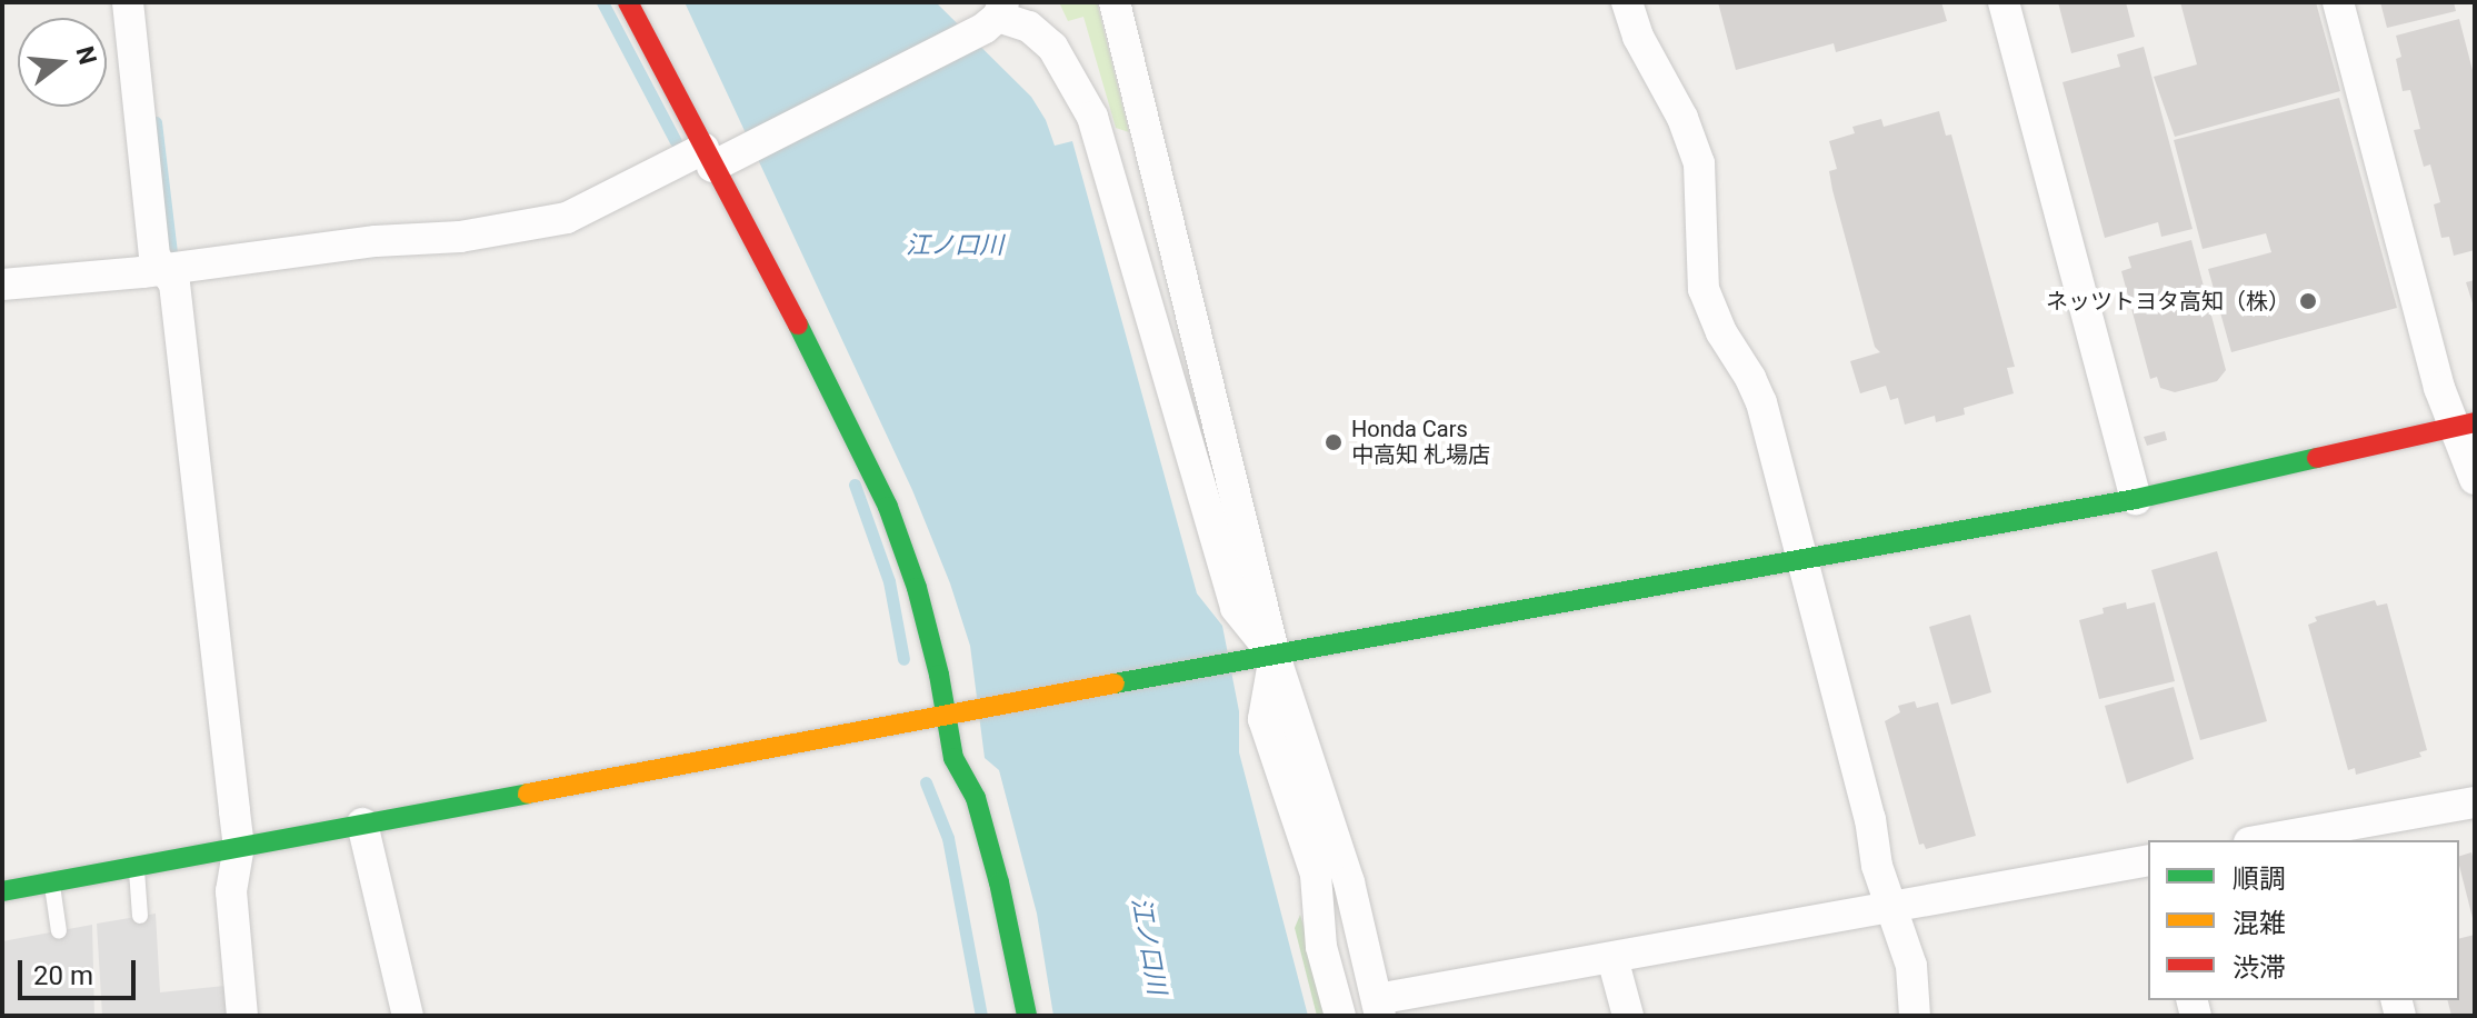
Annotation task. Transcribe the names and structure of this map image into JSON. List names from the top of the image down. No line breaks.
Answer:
{"water":["江ノ口川"],"places":["ネッツトヨタ高知（株）","Honda Cars 中高知 札場店"],"legend":["順調","混雑","渋滞"],"scale_bar":"20 m","north":"right"}
